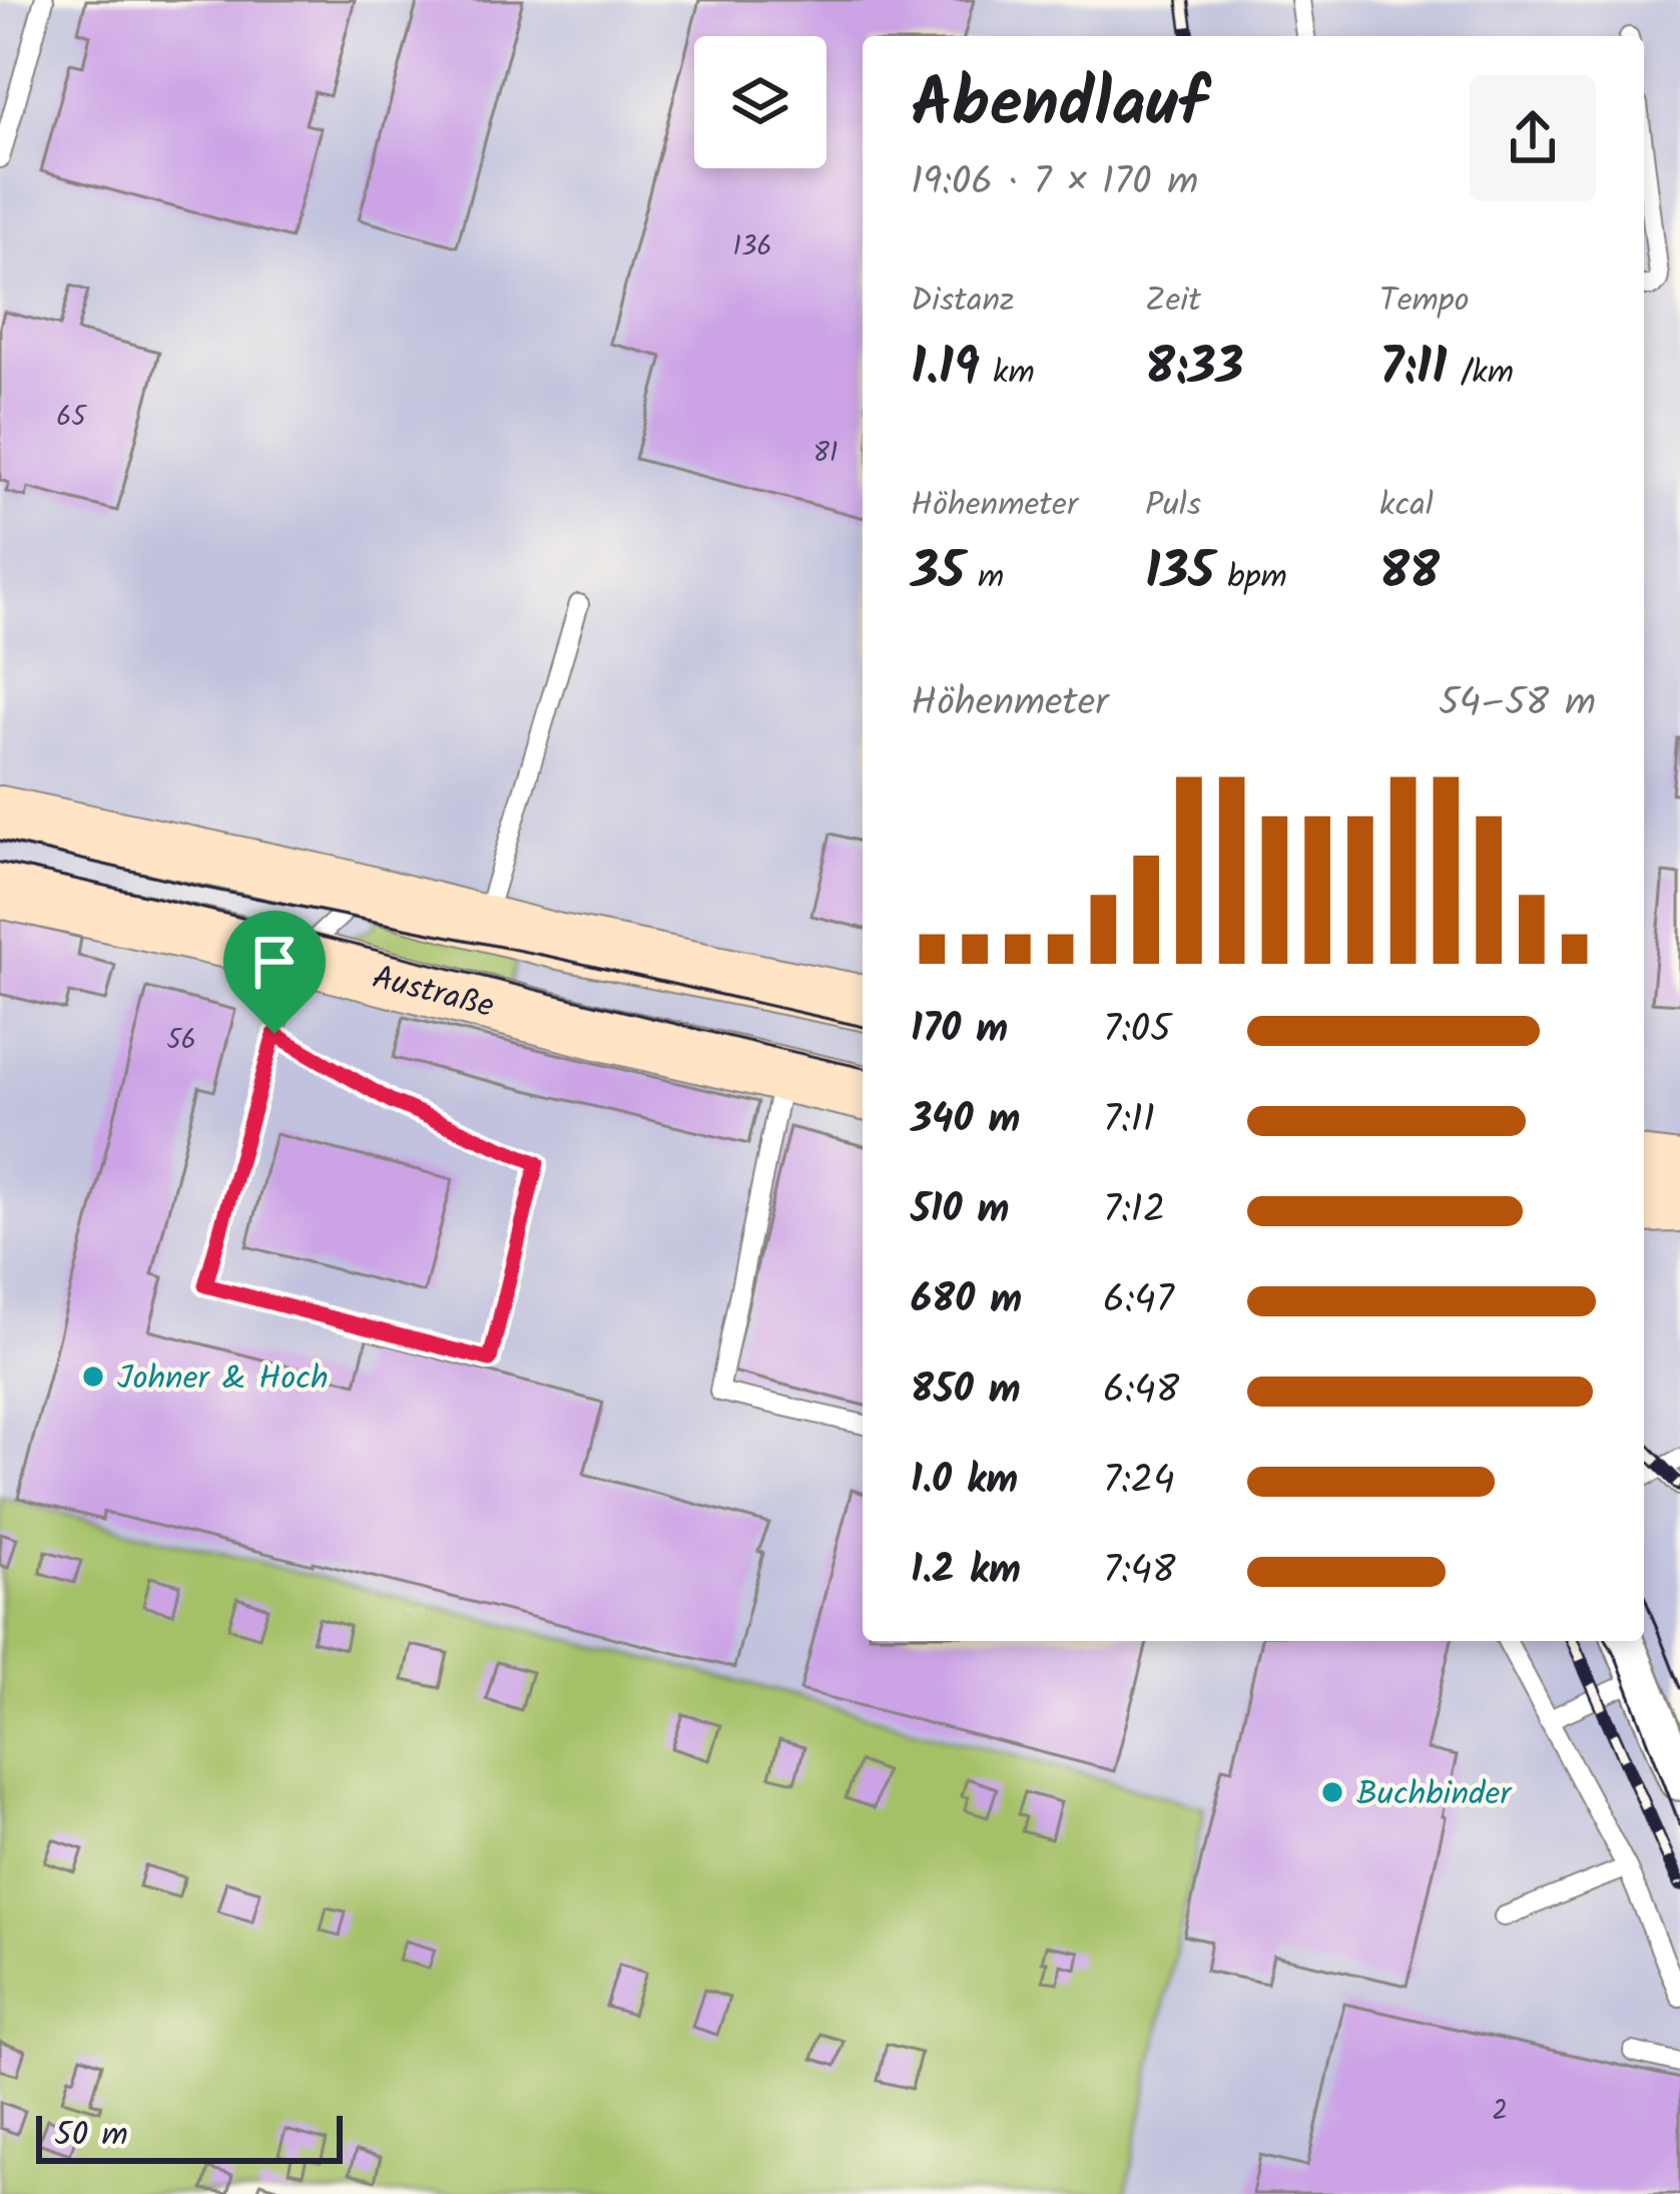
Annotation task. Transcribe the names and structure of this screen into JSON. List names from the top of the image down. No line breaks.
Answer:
{"streets":{"main road":["Austraße"]},"places":["Johner & Hoch","Buchbinder"],"house_numbers":["136","65","81","56","2"],"scale_bar":"50 m","page":{"heading":["Abendlauf","19:06 · 7 × 170 m"],"stats":[["Distanz","1.19 km"],["Zeit","8:33"],["Tempo","7:11 /km"],["Höhenmeter","35 m"],["Puls","135 bpm"],["kcal","88"]],"chart":["Höhenmeter","54–58 m"],"list":[{"name":"170 m","note":"7:05"},{"name":"340 m","note":"7:11"},{"name":"510 m","note":"7:12"},{"name":"680 m","note":"6:47"},{"name":"850 m","note":"6:48"},{"name":"1.0 km","note":"7:24"},{"name":"1.2 km","note":"7:48"}],"scale":"50 m"}}
